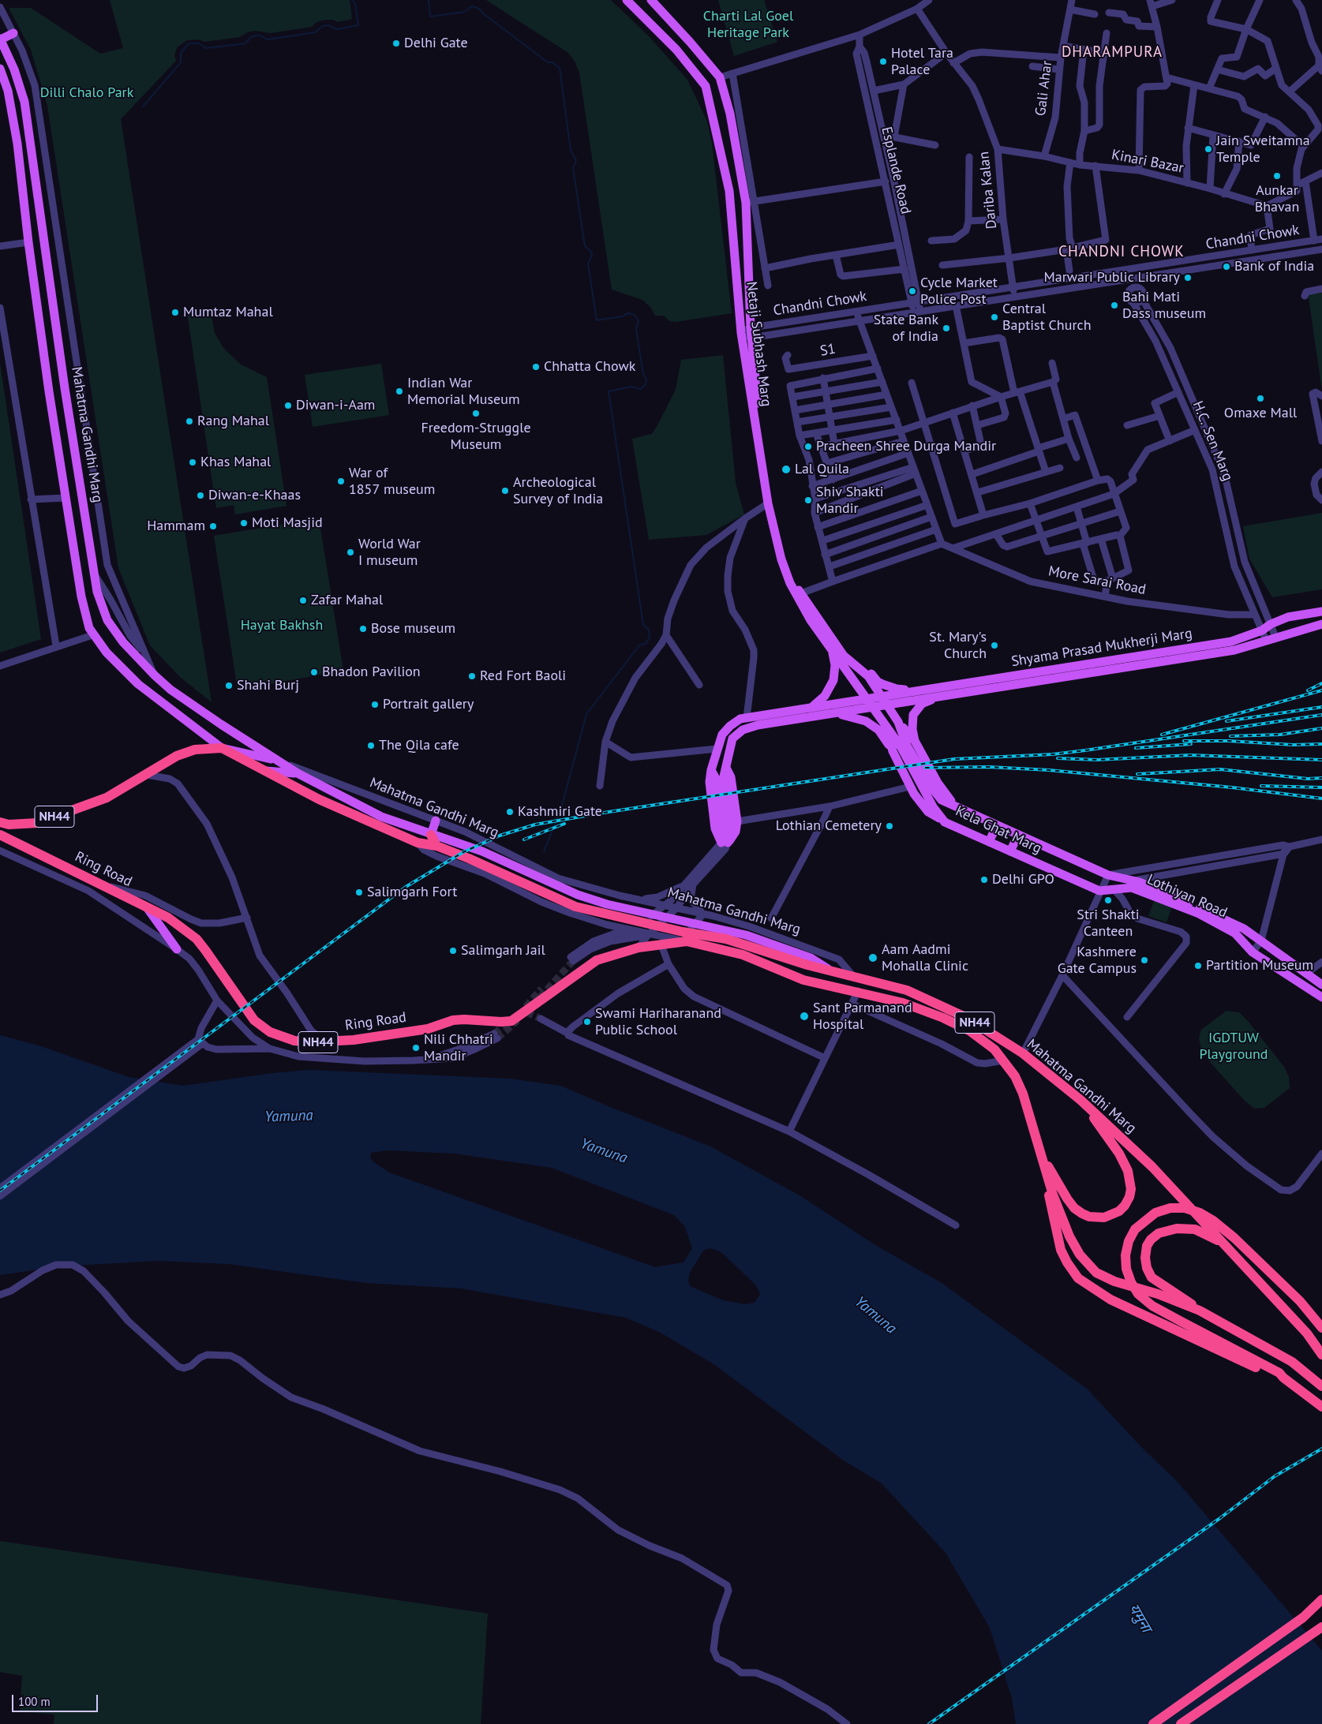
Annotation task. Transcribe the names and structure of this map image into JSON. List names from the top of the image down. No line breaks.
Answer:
{"streets":{"highway":["Mahatma Gandhi Marg","NH44","Ring Road"],"main road":["Netaji Subhash Marg","Shyama Prasad Mukherji Marg","Kela Ghat Marg","Lothiyan Road"],"street":["Gali Ahar","Kinari Bazar","Esplande Road","Dariba Kalan","Chandni Chowk","S1","H.C. Sen Marg","More Sarai Road"]},"crossings":[["Gali Ahar","Kinari Bazar"],["Kinari Bazar","Dariba Kalan"],["Esplande Road","Chandni Chowk"],["Dariba Kalan","Chandni Chowk"],["Chandni Chowk","Netaji Subhash Marg"],["Netaji Subhash Marg","Shyama Prasad Mukherji Marg"],["Netaji Subhash Marg","Kela Ghat Marg"],["Mahatma Gandhi Marg","Ring Road"],["H.C. Sen Marg","More Sarai Road"],["H.C. Sen Marg","Shyama Prasad Mukherji Marg"],["Shyama Prasad Mukherji Marg","Kela Ghat Marg"],["Kela Ghat Marg","Lothiyan Road"]],"districts":["DHARAMPURA","CHANDNI CHOWK"],"water":["Yamuna","यमुना"],"parks":["Charti Lal Goel Heritage Park","Dilli Chalo Park","Hayat Bakhsh","IGDTUW Playground"],"places":["Delhi Gate","Hotel Tara Palace","Jain Sweitamna Temple","Aunkar Bhavan","Bank of India","Marwari Public Library","Cycle Market Police Post","Bahi Mati Dass museum","Mumtaz Mahal","Central Baptist Church","State Bank of India","Chhatta Chowk","Indian War Memorial Museum","Omaxe Mall","Diwan-i-Aam","Freedom-Struggle Museum","Rang Mahal","Pracheen Shree Durga Mandir","Khas Mahal","Lal Quila","War of 1857 museum","Archeological Survey of India","Diwan-e-Khaas","Shiv Shakti Mandir","Moti Masjid","Hammam","World War I museum","Zafar Mahal","Bose museum","St. Mary's Church","Bhadon Pavilion","Red Fort Baoli","Shahi Burj","Portrait gallery","The Qila cafe","Kashmiri Gate","Lothian Cemetery","Delhi GPO","Salimgarh Fort","Stri Shakti Canteen","Salimgarh Jail","Aam Aadmi Mohalla Clinic","Kashmere Gate Campus","Partition Museum","Sant Parmanand Hospital","Swami Hariharanand Public School","Nili Chhatri Mandir"],"scale_bar":"100 m"}
